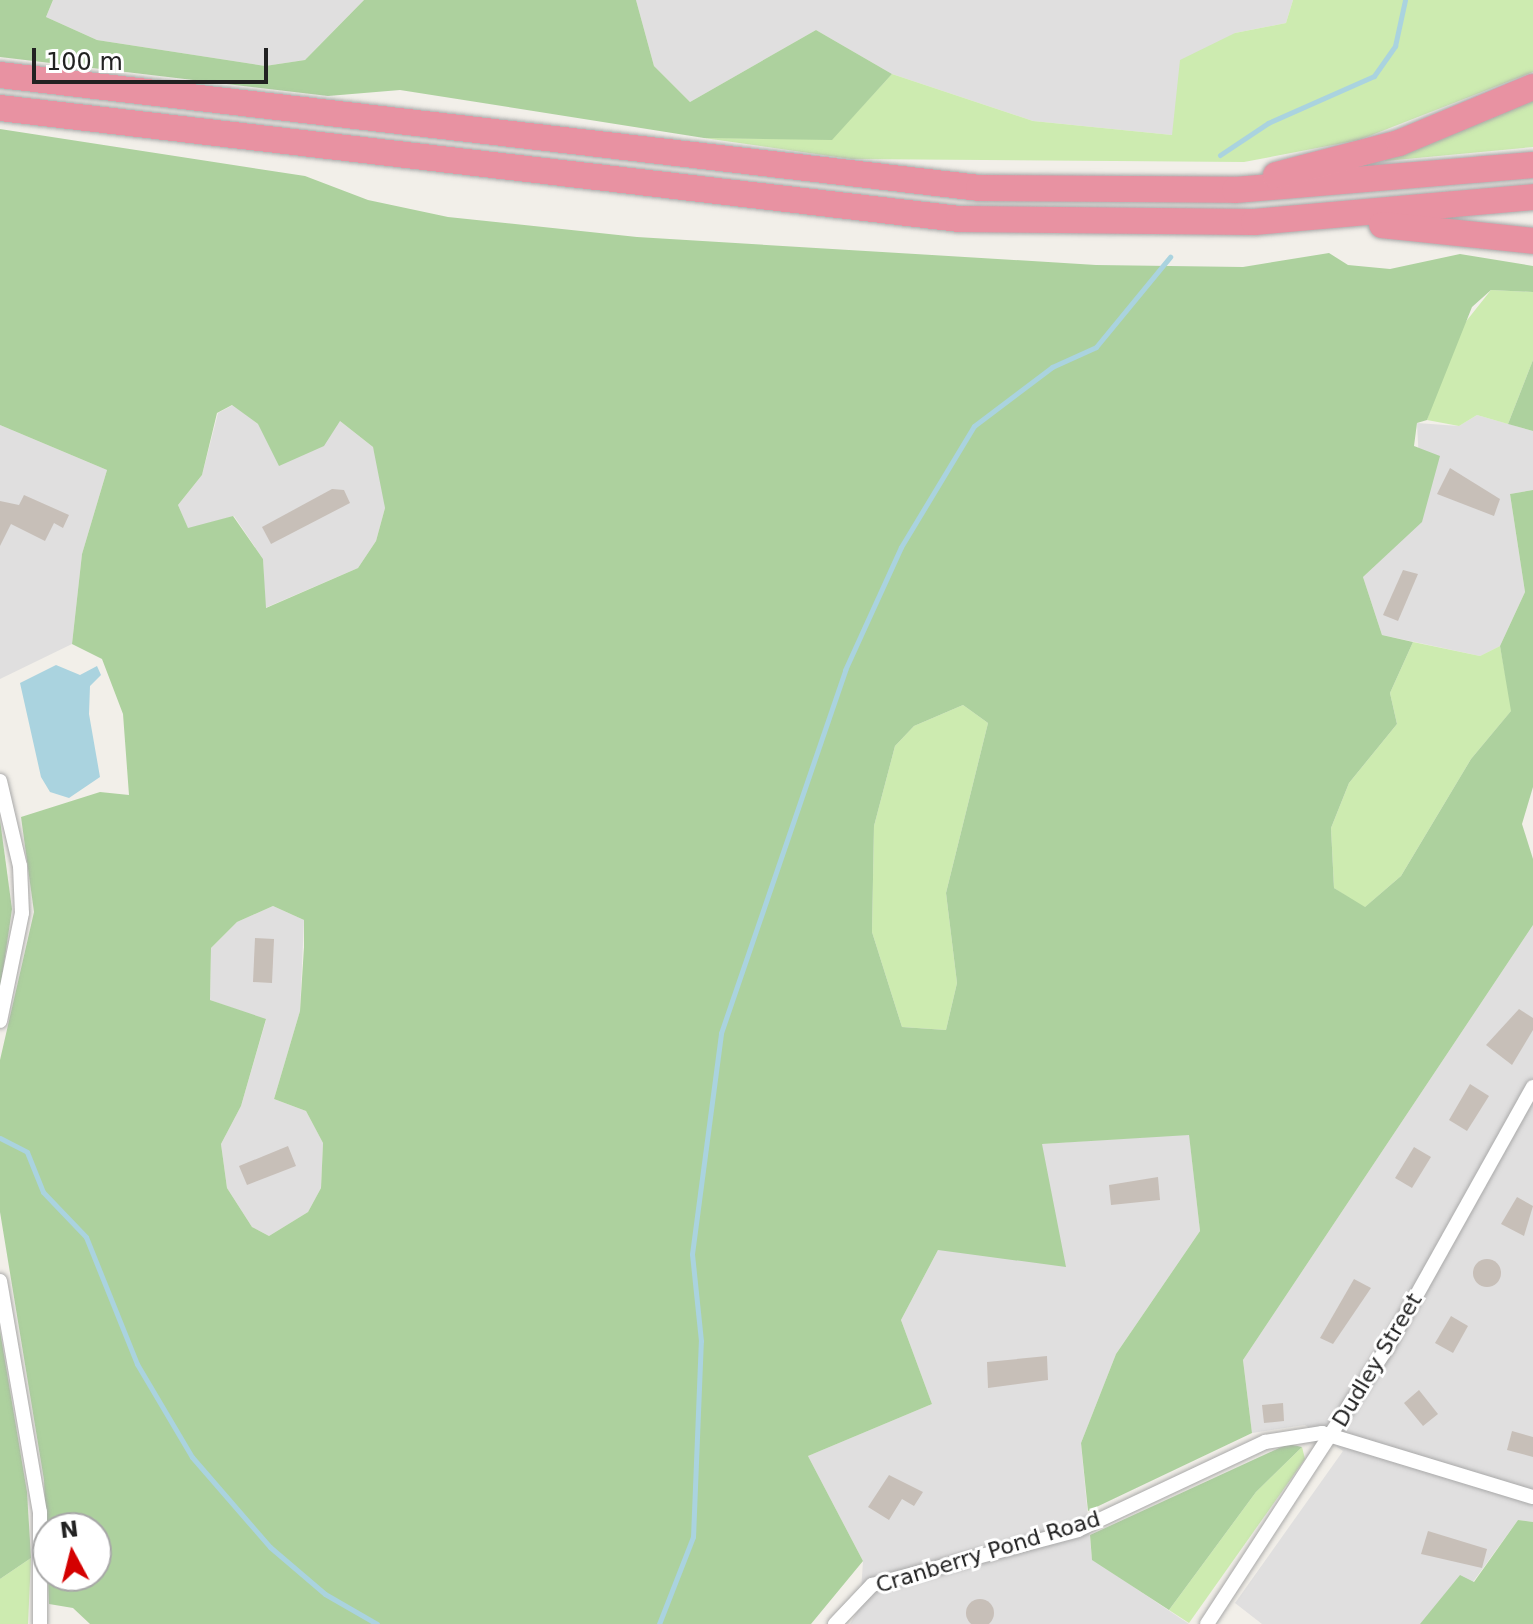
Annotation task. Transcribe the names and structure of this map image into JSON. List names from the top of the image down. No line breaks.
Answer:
{"streets":{"street":["Dudley Street","Cranberry Pond Road"]},"crossings":[["Dudley Street","Cranberry Pond Road"]],"scale_bar":"100 m","north":"top"}
